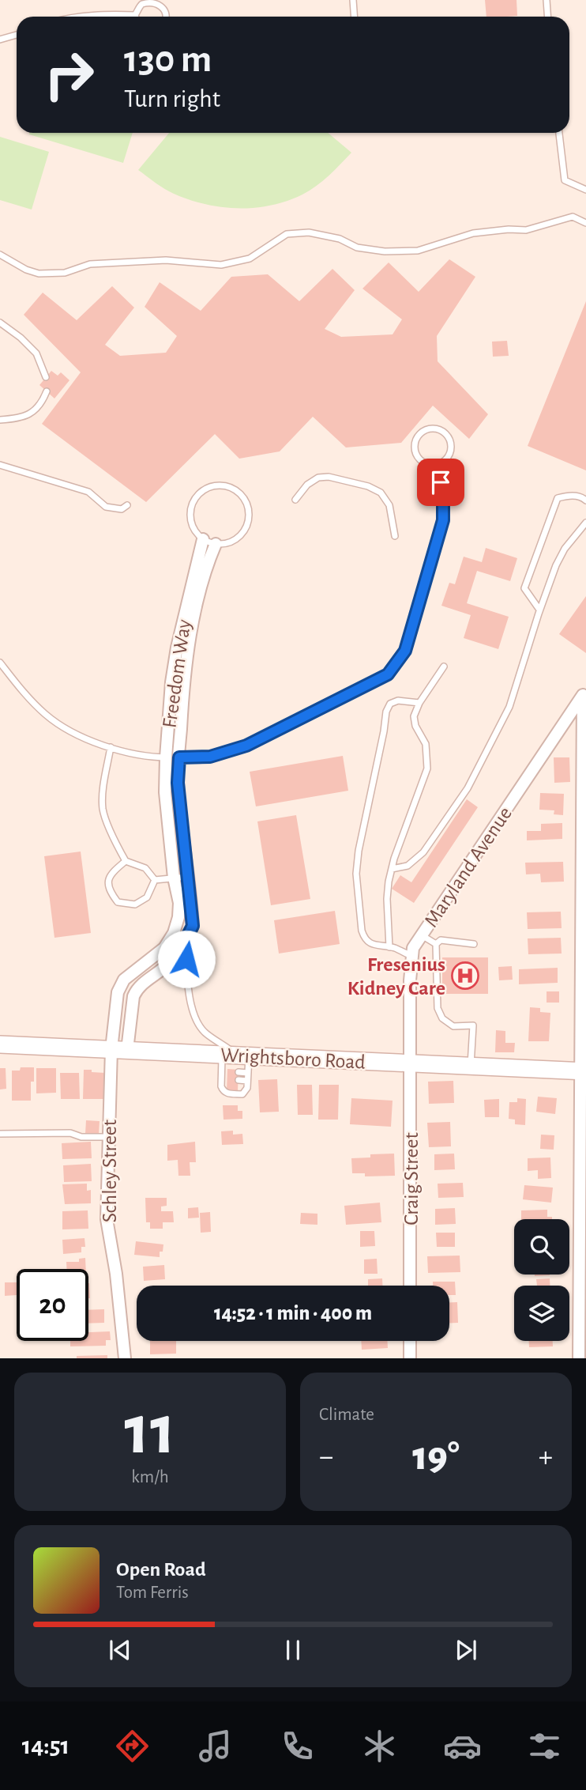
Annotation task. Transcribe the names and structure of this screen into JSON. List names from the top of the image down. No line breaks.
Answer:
{"streets":{"main road":["Wrightsboro Road"],"street":["Freedom Way","Maryland Avenue","Schley Street","Craig Street"]},"crossings":[["Freedom Way","Wrightsboro Road"],["Freedom Way","Schley Street"],["Maryland Avenue","Wrightsboro Road"],["Maryland Avenue","Craig Street"],["Wrightsboro Road","Schley Street"],["Wrightsboro Road","Craig Street"]],"places":{"hospital":["Fresenius Kidney Care"]},"page":{"turn":["130 m","Turn right"],"limit":"20","trip":"14:52 · 1 min · 400 m","tile":[["11","km/h"],"Climate"],"heat":["−","19°","+"],"song":["Open Road","Tom Ferris"],"tabs":"14:51"}}
